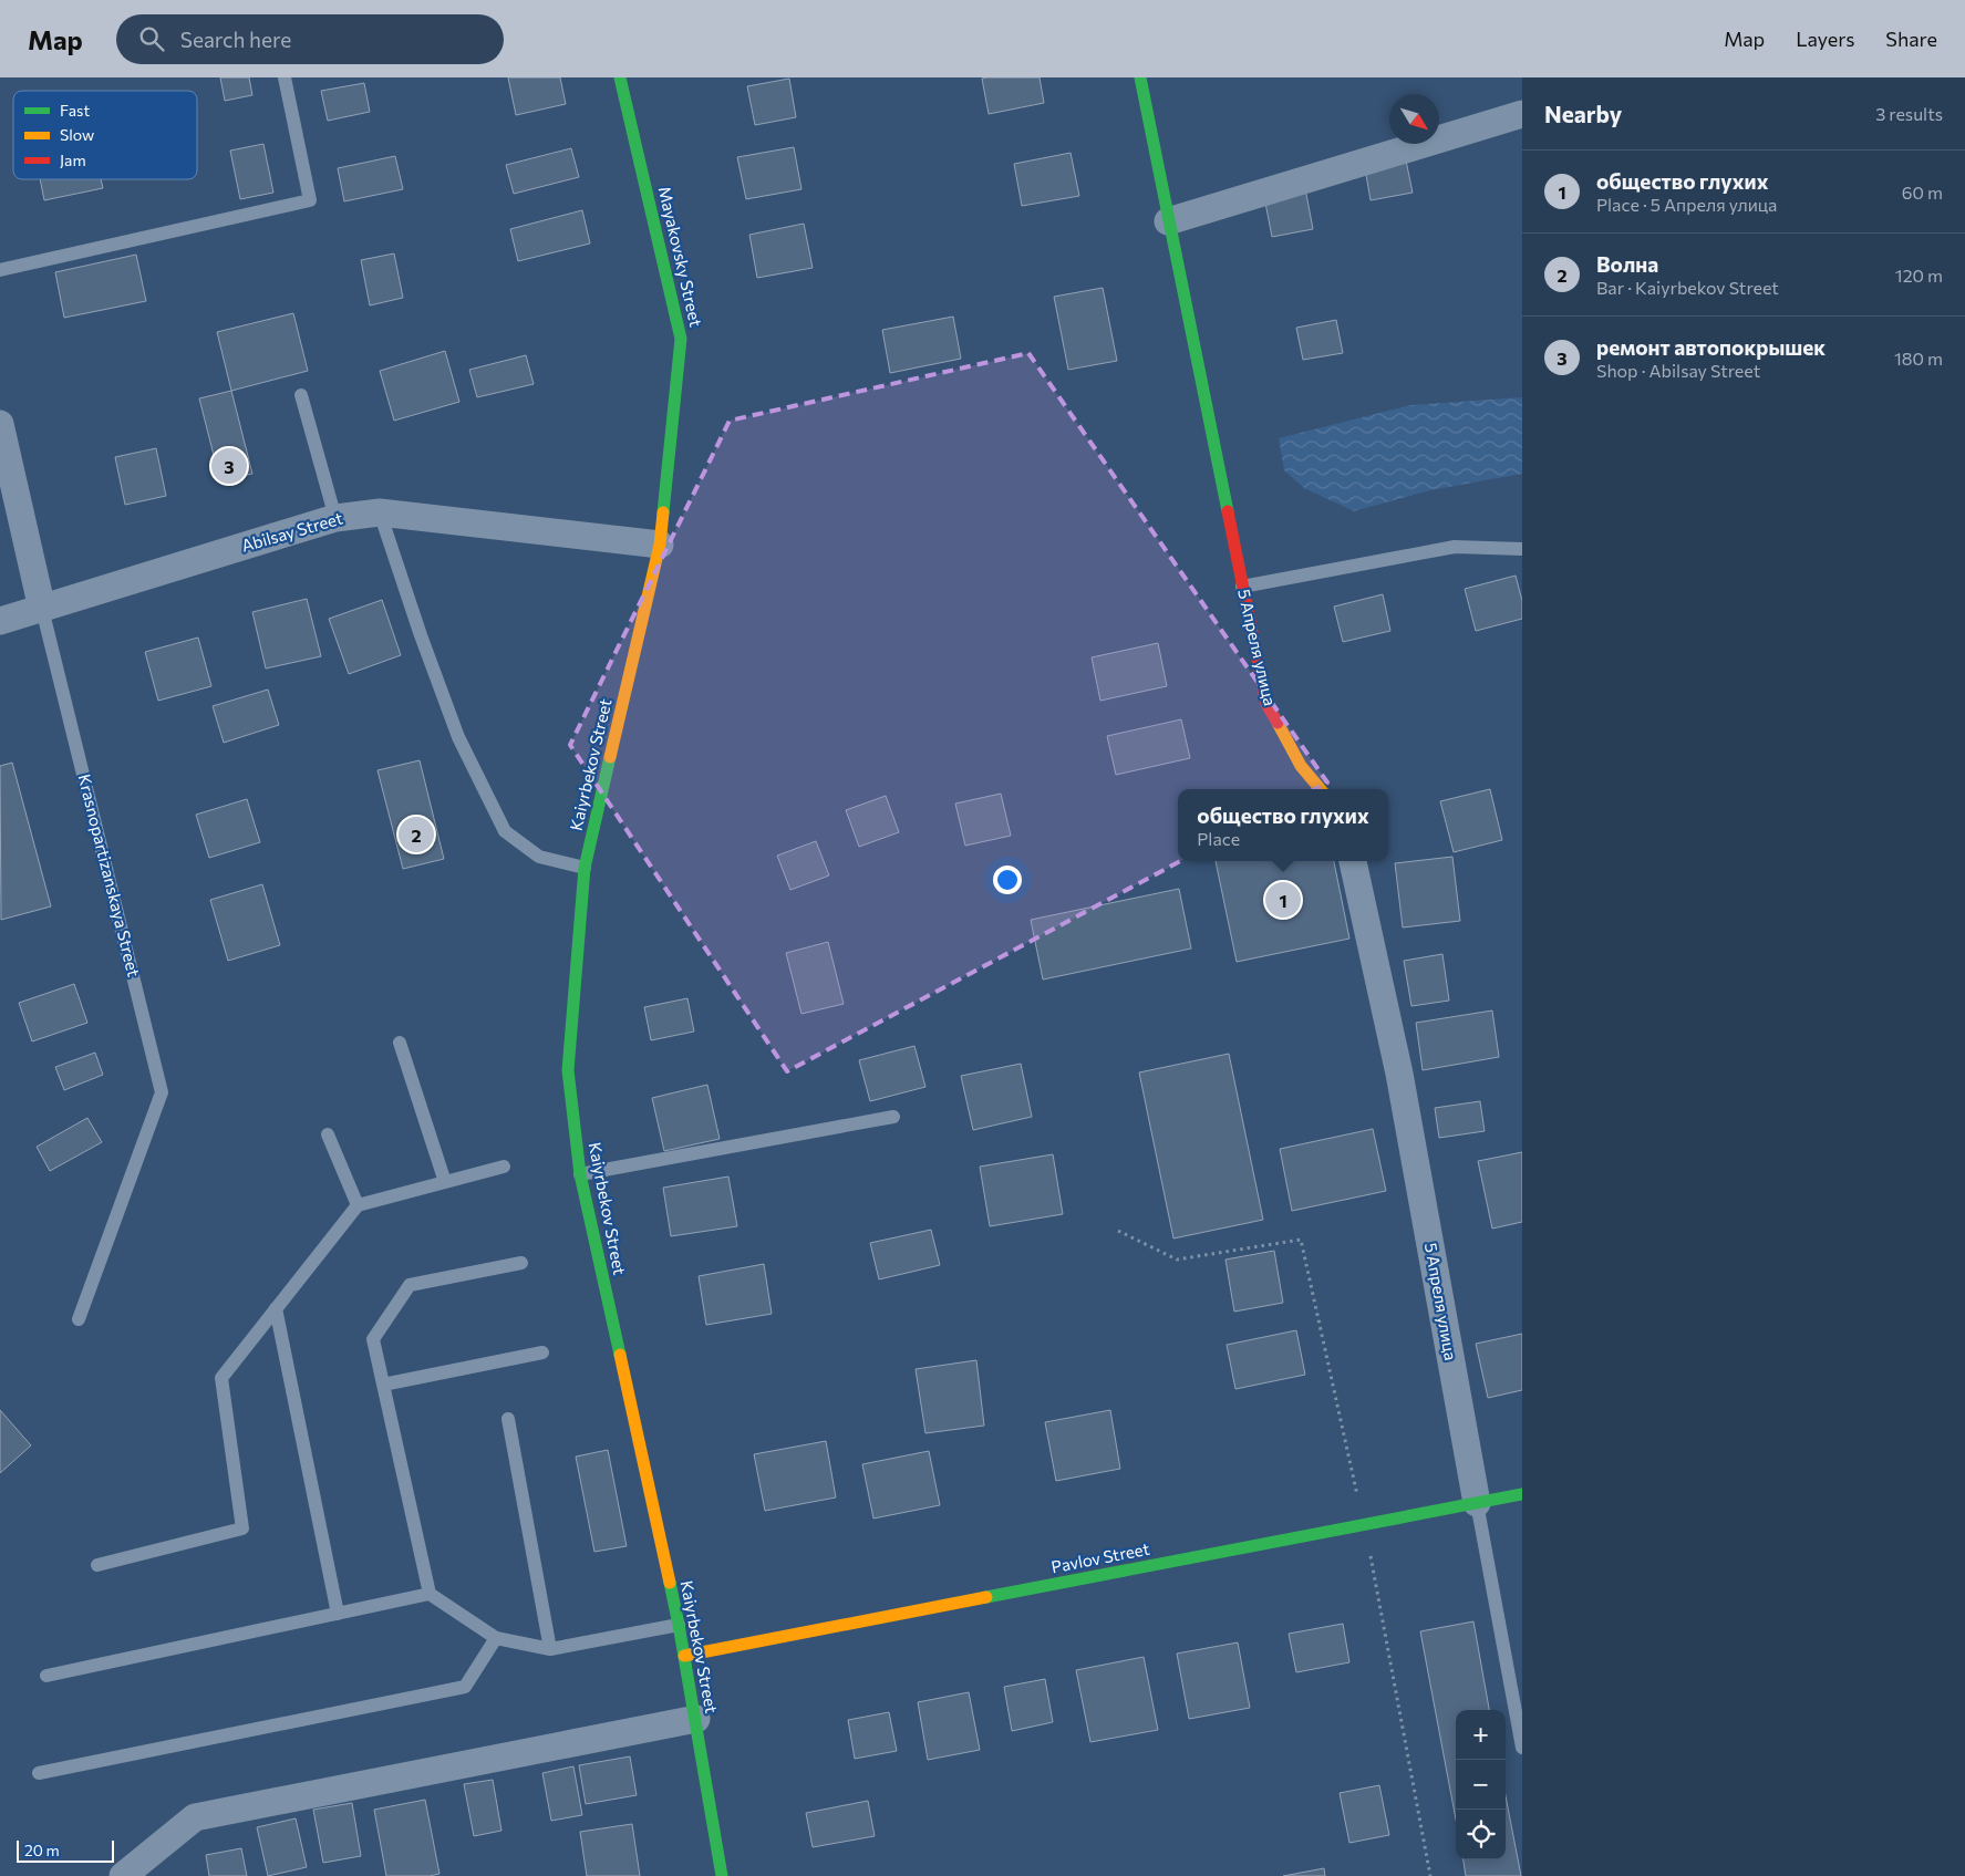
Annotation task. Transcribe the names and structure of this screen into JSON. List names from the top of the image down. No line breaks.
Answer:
{"streets":{"main road":["Mayakovsky Street","5 Апреля улица","Kaiyrbekov Street","Pavlov Street"],"street":["Abilsay Street","Krasnopartizanskaya Street"]},"crossings":[["Mayakovsky Street","Abilsay Street"],["Mayakovsky Street","Kaiyrbekov Street"],["Abilsay Street","Kaiyrbekov Street"],["Abilsay Street","Krasnopartizanskaya Street"],["5 Апреля улица","Pavlov Street"],["Kaiyrbekov Street","Pavlov Street"]],"legend":["Fast","Slow","Jam"],"scale_bar":"20 m","north":"bottom right","page":{"header":"Map","search":"Search here","nav":["Map","Layers","Share"],"heading":["Nearby","3 results"],"list":[{"mark":"1","name":"общество глухих","note":"Place · 5 Апреля улица","value":"60 m"},{"mark":"2","name":"Волна","note":"Bar · Kaiyrbekov Street","value":"120 m"},{"mark":"3","name":"ремонт автопокрышек","note":"Shop · Abilsay Street","value":"180 m"}],"pins":["3","2","1"],"popup":["общество глухих","Place"],"map_buttons":["+","−"],"scale":"20 m"}}
